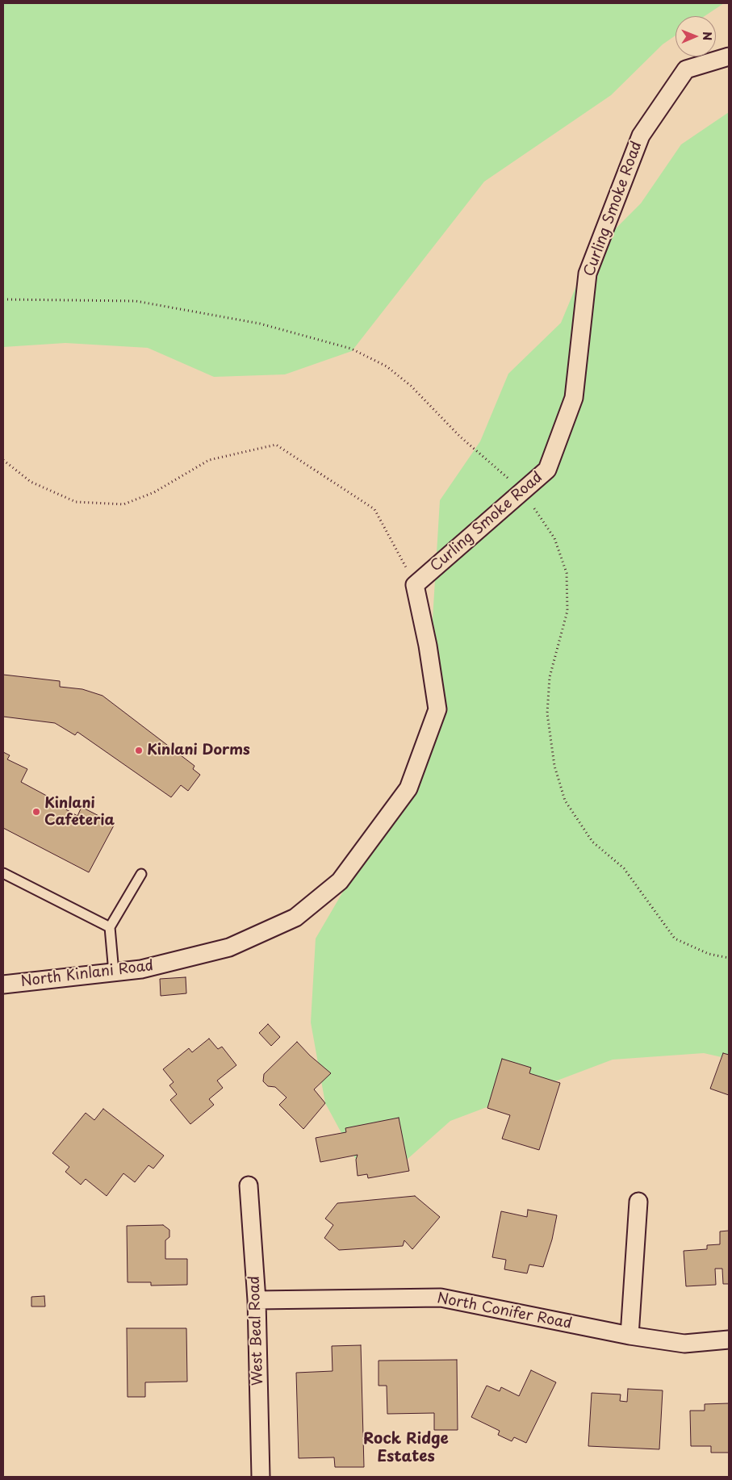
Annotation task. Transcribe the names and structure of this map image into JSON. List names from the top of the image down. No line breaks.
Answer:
{"streets":{"street":["Curling Smoke Road","North Kinlani Road","North Conifer Road","West Beal Road"]},"crossings":[["Curling Smoke Road","North Kinlani Road"],["North Conifer Road","West Beal Road"]],"districts":["Rock Ridge Estates"],"places":["Kinlani Dorms","Kinlani Cafeteria"],"north":"right"}
